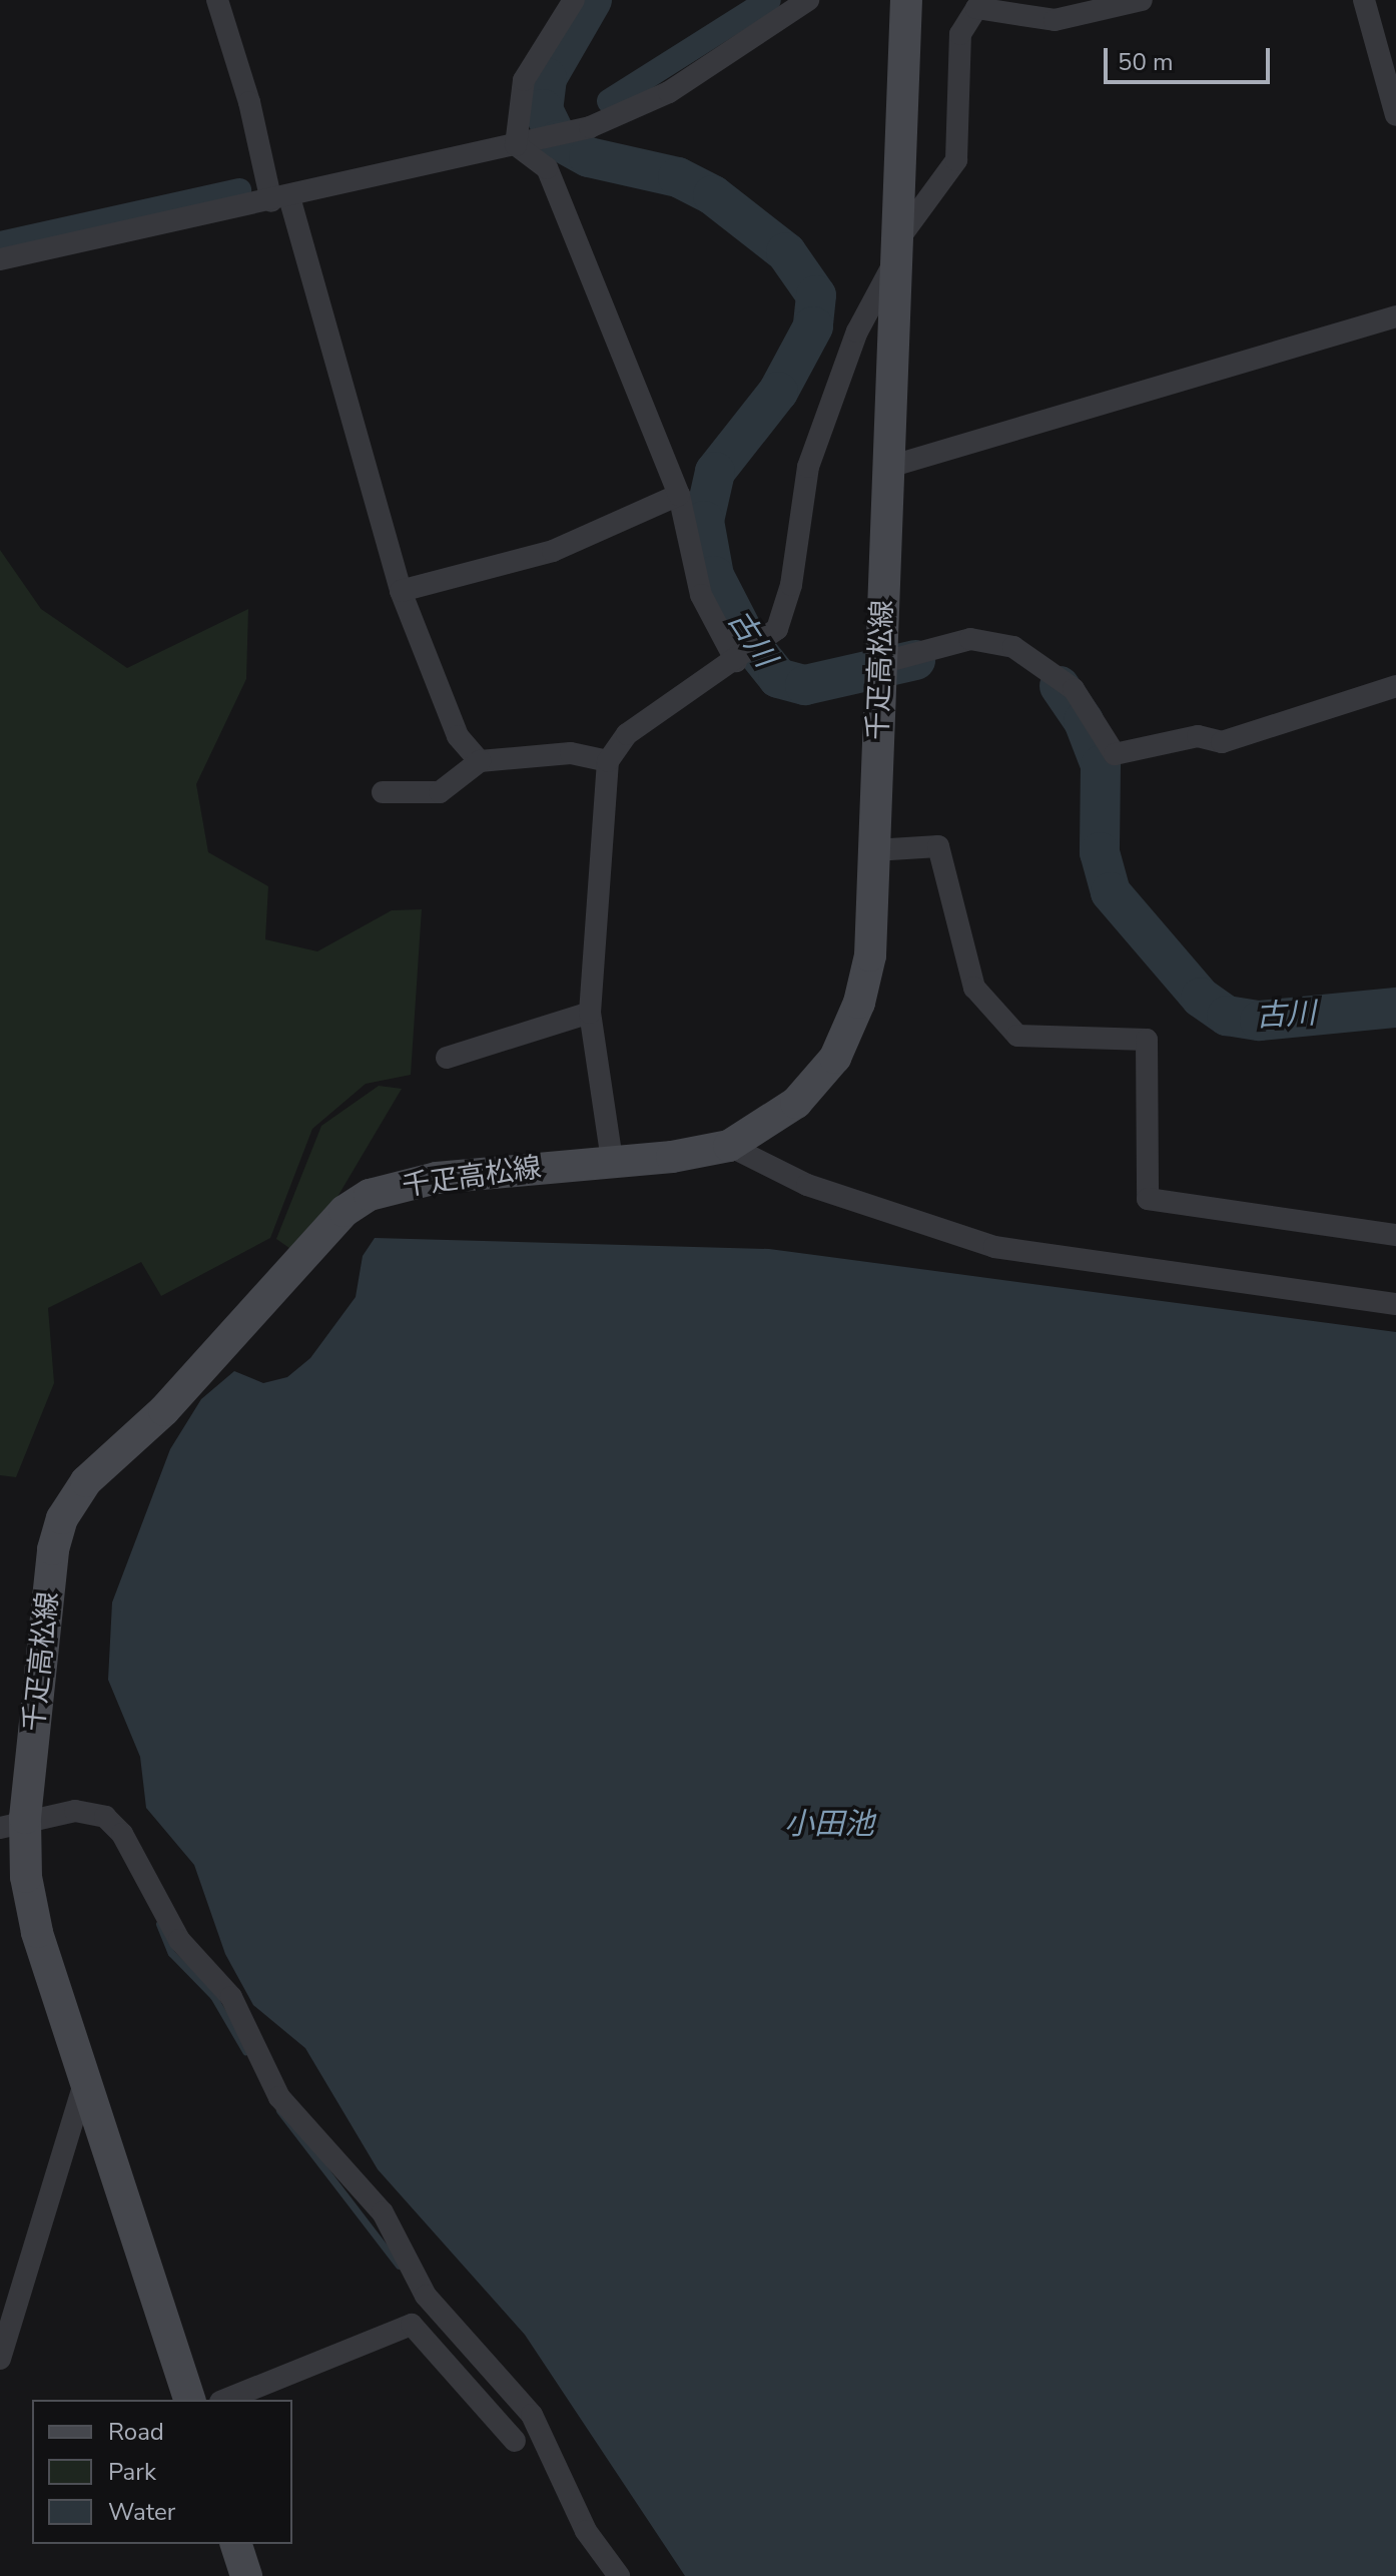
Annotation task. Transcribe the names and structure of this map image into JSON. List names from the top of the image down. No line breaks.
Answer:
{"streets":{"main road":["千疋高松線"]},"water":["古川","小田池"],"legend":["Road","Park","Water"],"scale_bar":"50 m"}
